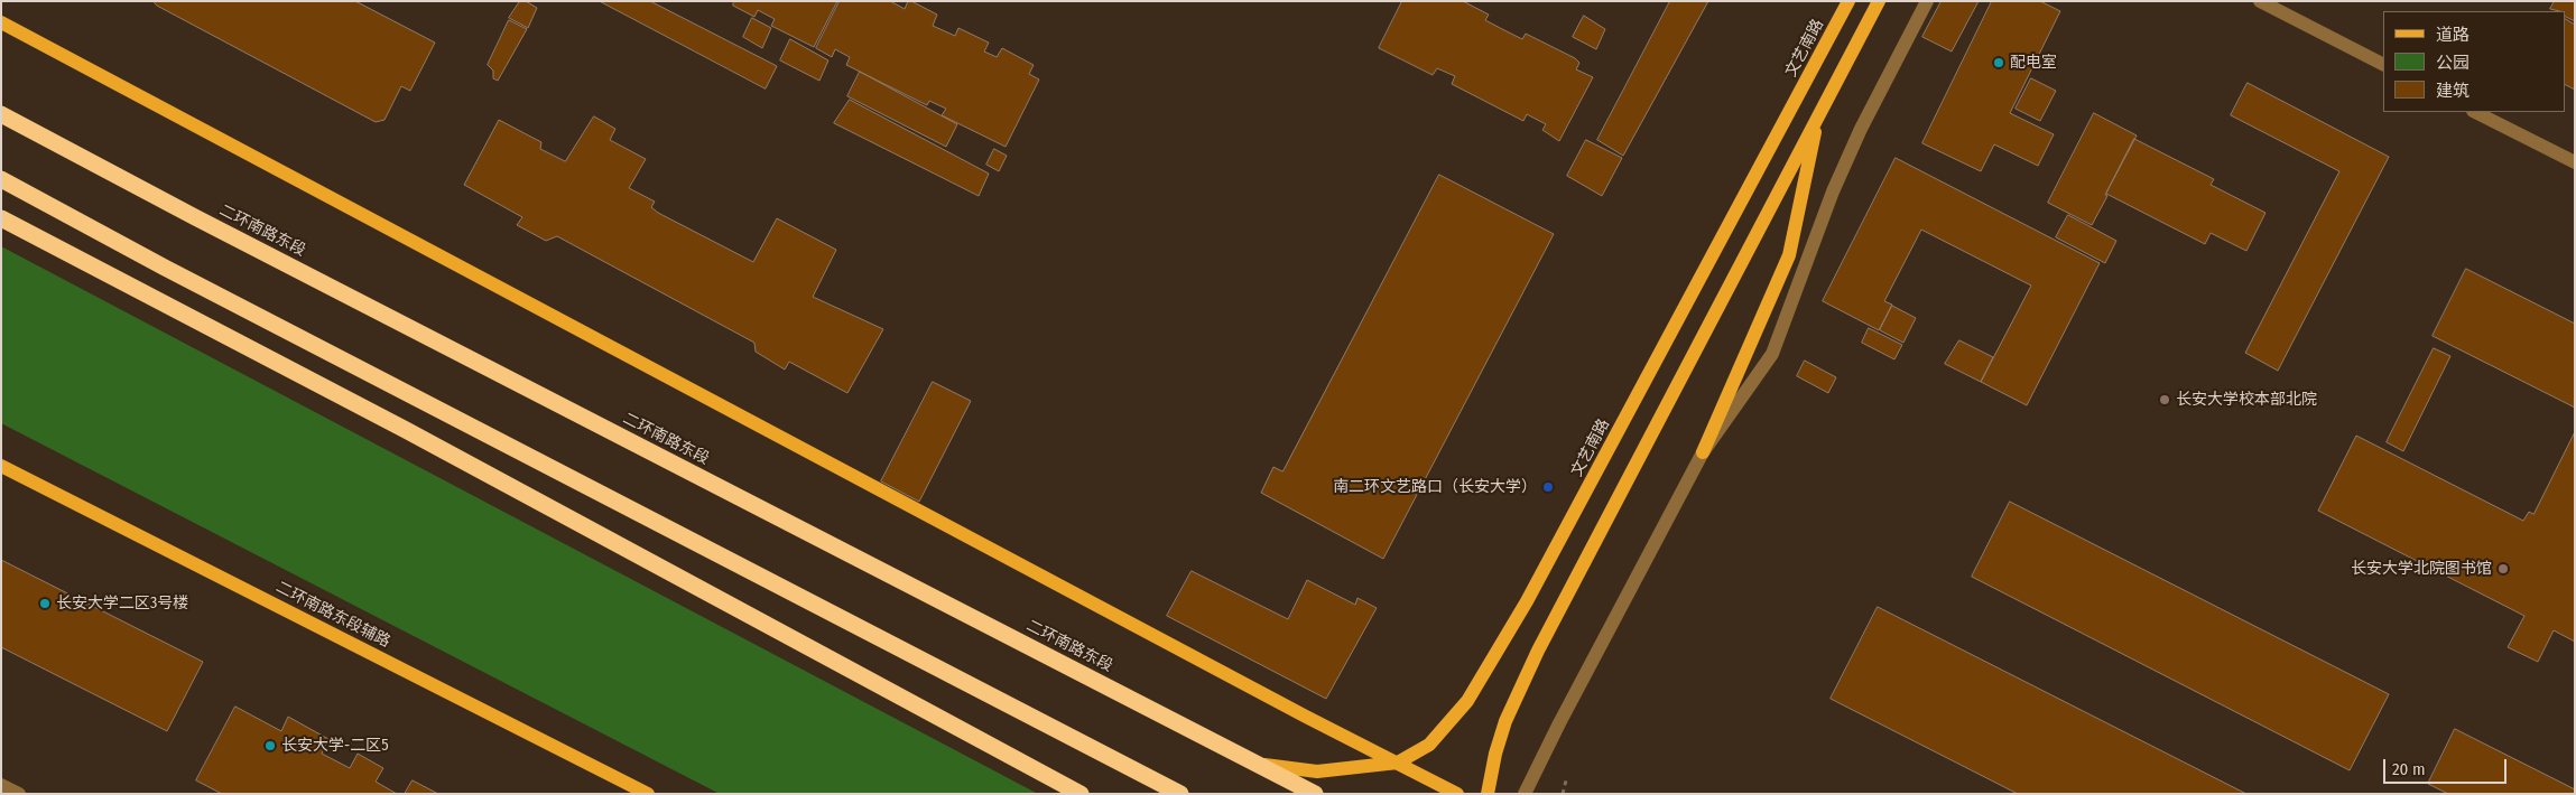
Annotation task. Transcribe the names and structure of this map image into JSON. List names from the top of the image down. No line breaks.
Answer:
{"streets":{"highway":["二环南路东段"],"main road":["文艺南路","二环南路东段辅路"]},"crossings":[["文艺南路","二环南路东段"]],"places":["配电室","长安大学校本部北院","南二环文艺路口（长安大学）","长安大学北院图书馆","长安大学二区3号楼","长安大学-二区5"],"legend":["道路","公园","建筑"],"scale_bar":"20 m"}
